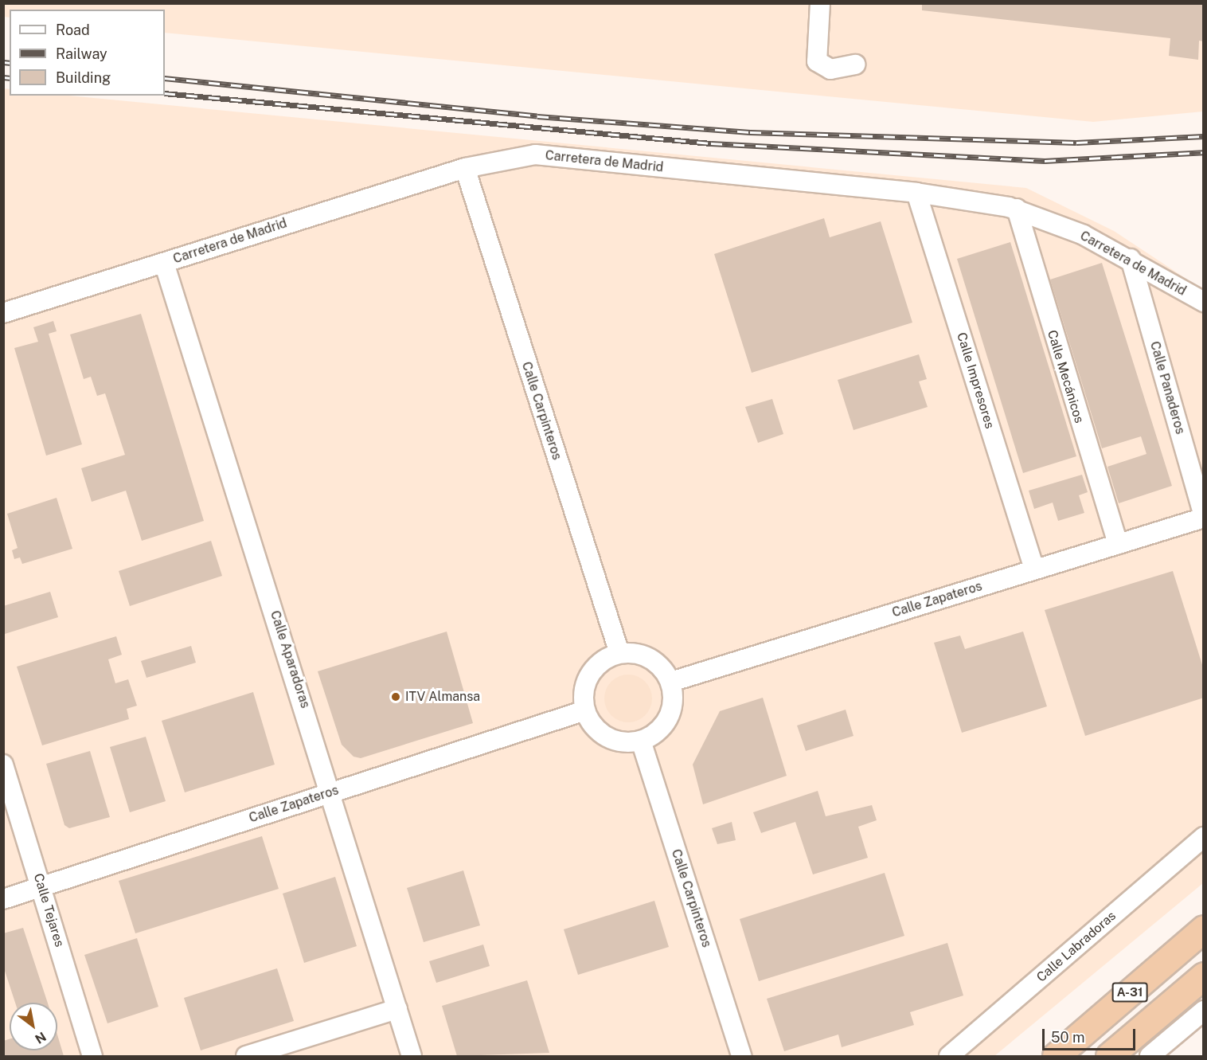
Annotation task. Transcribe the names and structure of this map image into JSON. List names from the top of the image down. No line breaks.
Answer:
{"streets":{"highway":["A-31"],"street":["Carretera de Madrid","Calle Mecánicos","Calle Impresores","Calle Panaderos","Calle Carpinteros","Calle Zapateros","Calle Aparadoras","Calle Tejares","Calle Labradoras"]},"crossings":[["Carretera de Madrid","Calle Mecánicos"],["Carretera de Madrid","Calle Impresores"],["Carretera de Madrid","Calle Panaderos"],["Carretera de Madrid","Calle Carpinteros"],["Carretera de Madrid","Calle Aparadoras"],["Calle Mecánicos","Calle Zapateros"],["Calle Impresores","Calle Zapateros"],["Calle Panaderos","Calle Zapateros"],["Calle Carpinteros","Calle Zapateros"],["Calle Zapateros","Calle Aparadoras"],["Calle Zapateros","Calle Tejares"]],"places":["ITV Almansa"],"legend":["Road","Railway","Building"],"scale_bar":"50 m","north":"bottom right"}
